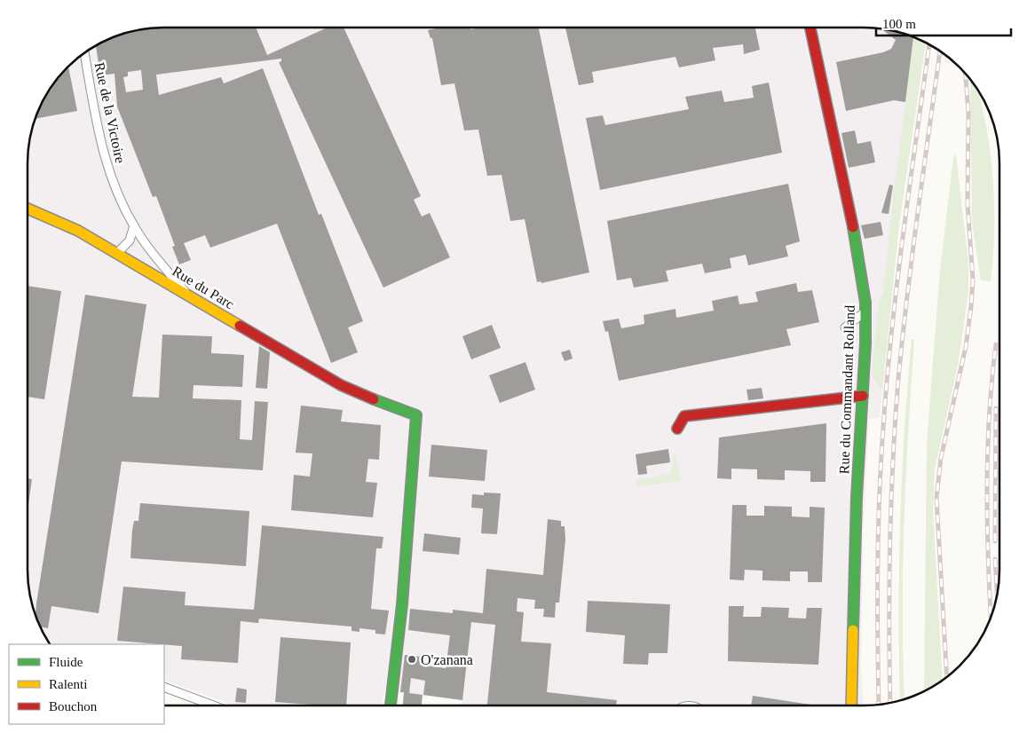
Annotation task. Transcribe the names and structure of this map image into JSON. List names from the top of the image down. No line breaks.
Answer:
{"streets":{"street":["Rue de la Victoire","Rue du Parc","Rue du Commandant Rolland"]},"crossings":[["Rue de la Victoire","Rue du Parc"]],"places":["O'zanana"],"legend":["Fluide","Ralenti","Bouchon"],"scale_bar":"100 m"}
